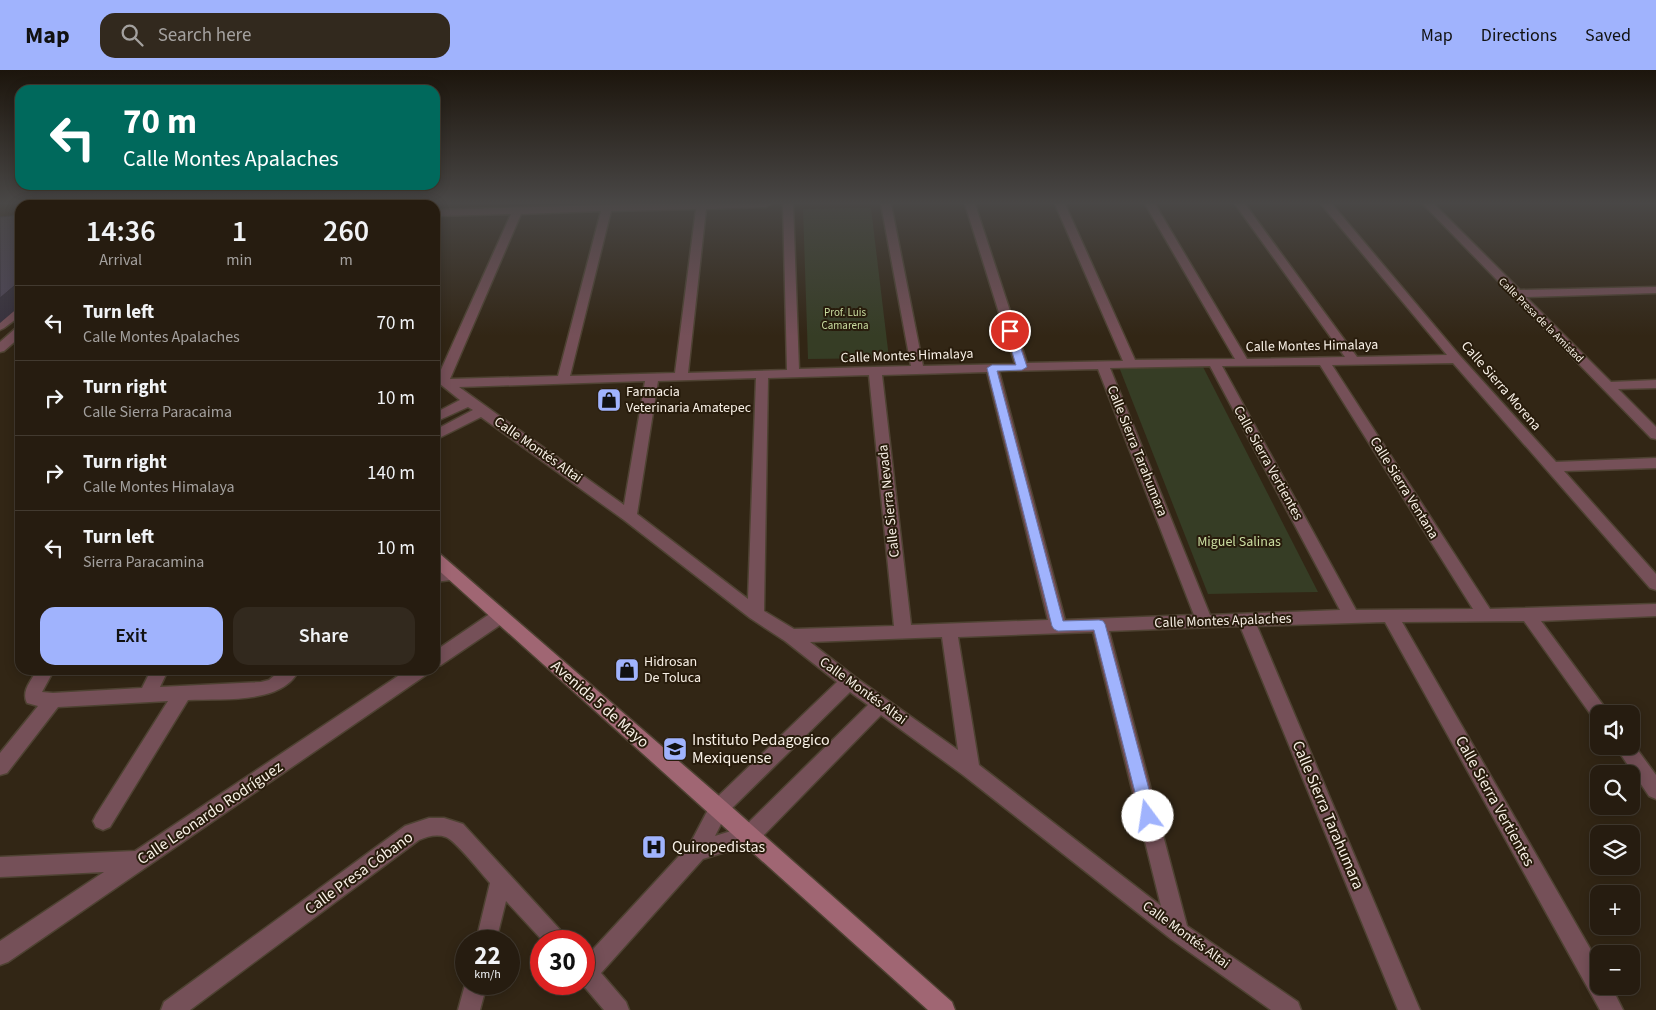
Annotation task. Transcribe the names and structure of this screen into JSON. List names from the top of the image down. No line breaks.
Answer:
{"streets":{"main road":["Avenida 5 de Mayo"],"street":["Calle Presa de la Amistad","Calle Montes Himalaya","Calle Sierra Morena","Calle Montés Altai","Calle Sierra Tarahumara","Calle Sierra Vertientes","Calle Sierra Ventana","Calle Sierra Nevada","Calle Montes Apalaches","Calle Leonardo Rodríguez","Calle Presa Cóbano"]},"crossings":[["Calle Montes Himalaya","Calle Sierra Morena"],["Calle Montes Himalaya","Calle Montés Altai"],["Calle Montes Himalaya","Calle Sierra Tarahumara"],["Calle Montes Himalaya","Calle Sierra Vertientes"],["Calle Montes Himalaya","Calle Sierra Ventana"],["Calle Montes Himalaya","Calle Sierra Nevada"],["Calle Montés Altai","Calle Montes Apalaches"],["Calle Sierra Tarahumara","Calle Montes Apalaches"],["Calle Sierra Vertientes","Calle Montes Apalaches"],["Calle Sierra Ventana","Calle Montes Apalaches"],["Calle Sierra Nevada","Calle Montes Apalaches"]],"parks":["Prof. Luis Camarena","Miguel Salinas"],"places":{"shop":["Farmacia Veterinaria Amatepec","Hidrosan De Toluca"],"school or university":["Instituto Pedagogico Mexiquense"],"hospital":["Quiropedistas"]},"page":{"header":"Map","search":"Search here","nav":["Map","Directions","Saved"],"turn":["70 m","Calle Montes Apalaches"],"eta":["14:36","Arrival","1","min","260","m"],"list":[{"name":"Turn left","note":"Calle Montes Apalaches","value":"70 m"},{"name":"Turn right","note":"Calle Sierra Paracaima","value":"10 m"},{"name":"Turn right","note":"Calle Montes Himalaya","value":"140 m"},{"name":"Turn left","note":"Sierra Paracamina","value":"10 m"}],"buttons":["Exit","Share"],"map_buttons":["+","−"],"speed":"22 km/h","limit":"30"}}
